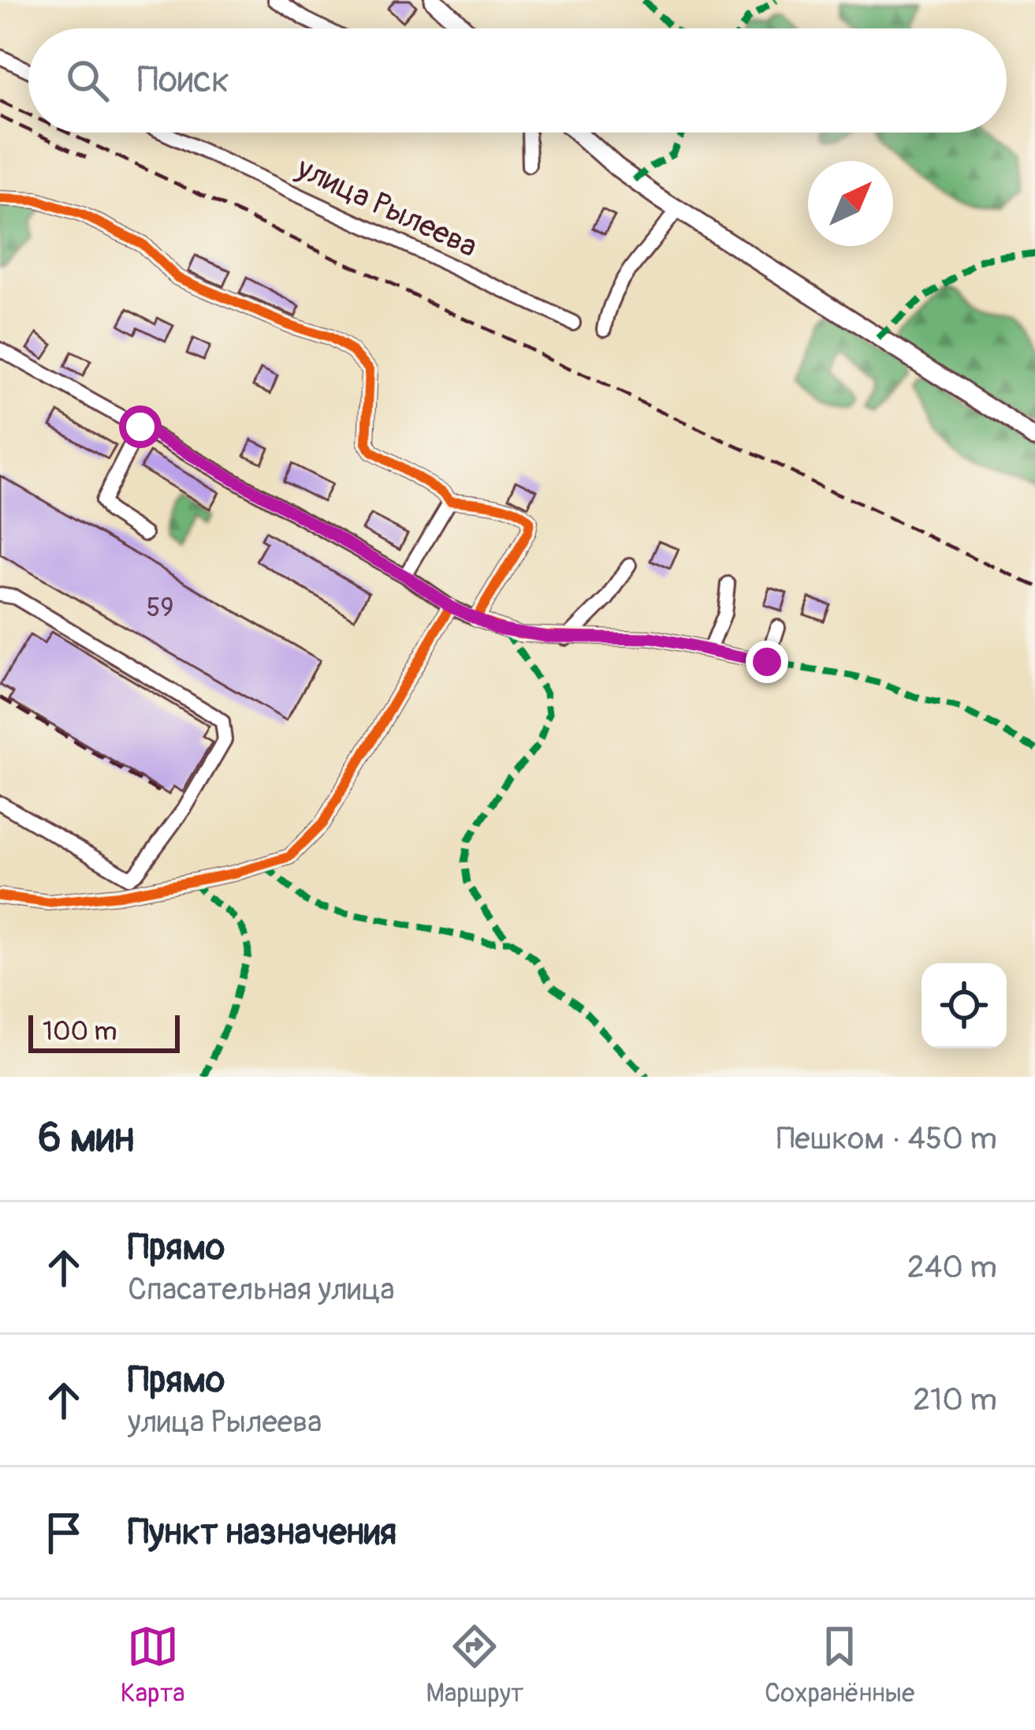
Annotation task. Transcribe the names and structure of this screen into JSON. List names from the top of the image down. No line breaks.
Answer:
{"streets":{"street":["улица Рылеева"]},"house_numbers":["59"],"scale_bar":"100 m","north":"top right","page":{"search":"Поиск","scale":"100 m","heading":["6 мин","Пешком · 450 m"],"list":[["Прямо","Спасательная улица","240 m"],["Прямо","улица Рылеева","210 m"],"Пункт назначения"],"nav":["Карта","Маршрут","Сохранённые"]}}
